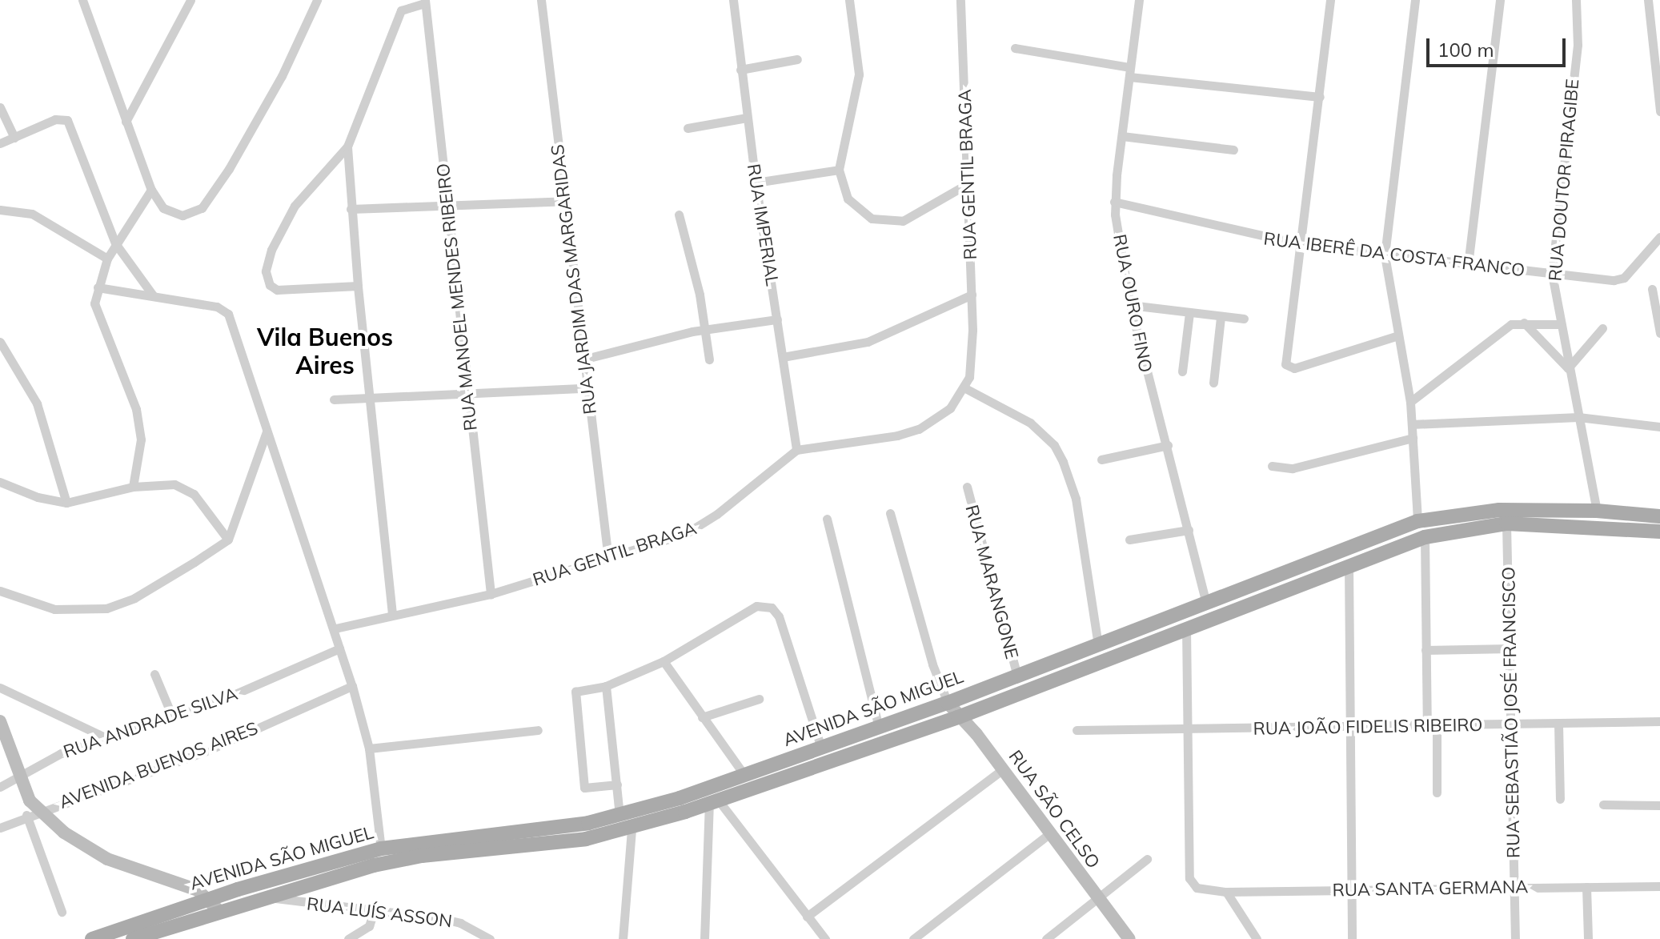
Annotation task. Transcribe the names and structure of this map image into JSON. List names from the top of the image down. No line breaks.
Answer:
{"streets":{"main road":["AVENIDA SÃO MIGUEL"],"street":["RUA GENTIL BRAGA","RUA DOUTOR PIRAGIBE","RUA IMPERIAL","RUA IBERÊ DA COSTA FRANCO","RUA JARDIM DAS MARGARIDAS","RUA MANOEL MENDES RIBEIRO","RUA OURO FINO","RUA MARANGONE","RUA SEBASTIÃO JOSÉ FRANCISCO","RUA ANDRADE SILVA","RUA JOÃO FIDELIS RIBEIRO","AVENIDA BUENOS AIRES","RUA SÃO CELSO","RUA SANTA GERMANA","RUA LUÍS ASSON"]},"crossings":[["RUA GENTIL BRAGA","RUA IMPERIAL"],["RUA GENTIL BRAGA","RUA JARDIM DAS MARGARIDAS"],["RUA GENTIL BRAGA","RUA MANOEL MENDES RIBEIRO"],["RUA DOUTOR PIRAGIBE","RUA IBERÊ DA COSTA FRANCO"],["RUA DOUTOR PIRAGIBE","AVENIDA SÃO MIGUEL"],["RUA IBERÊ DA COSTA FRANCO","RUA OURO FINO"],["RUA OURO FINO","AVENIDA SÃO MIGUEL"],["RUA MARANGONE","AVENIDA SÃO MIGUEL"],["AVENIDA SÃO MIGUEL","RUA SEBASTIÃO JOSÉ FRANCISCO"],["AVENIDA SÃO MIGUEL","RUA SÃO CELSO"],["AVENIDA SÃO MIGUEL","RUA LUÍS ASSON"],["RUA SEBASTIÃO JOSÉ FRANCISCO","RUA JOÃO FIDELIS RIBEIRO"],["RUA SEBASTIÃO JOSÉ FRANCISCO","RUA SANTA GERMANA"],["RUA JOÃO FIDELIS RIBEIRO","RUA SANTA GERMANA"]],"districts":["Vila Buenos Aires"],"scale_bar":"100 m"}
